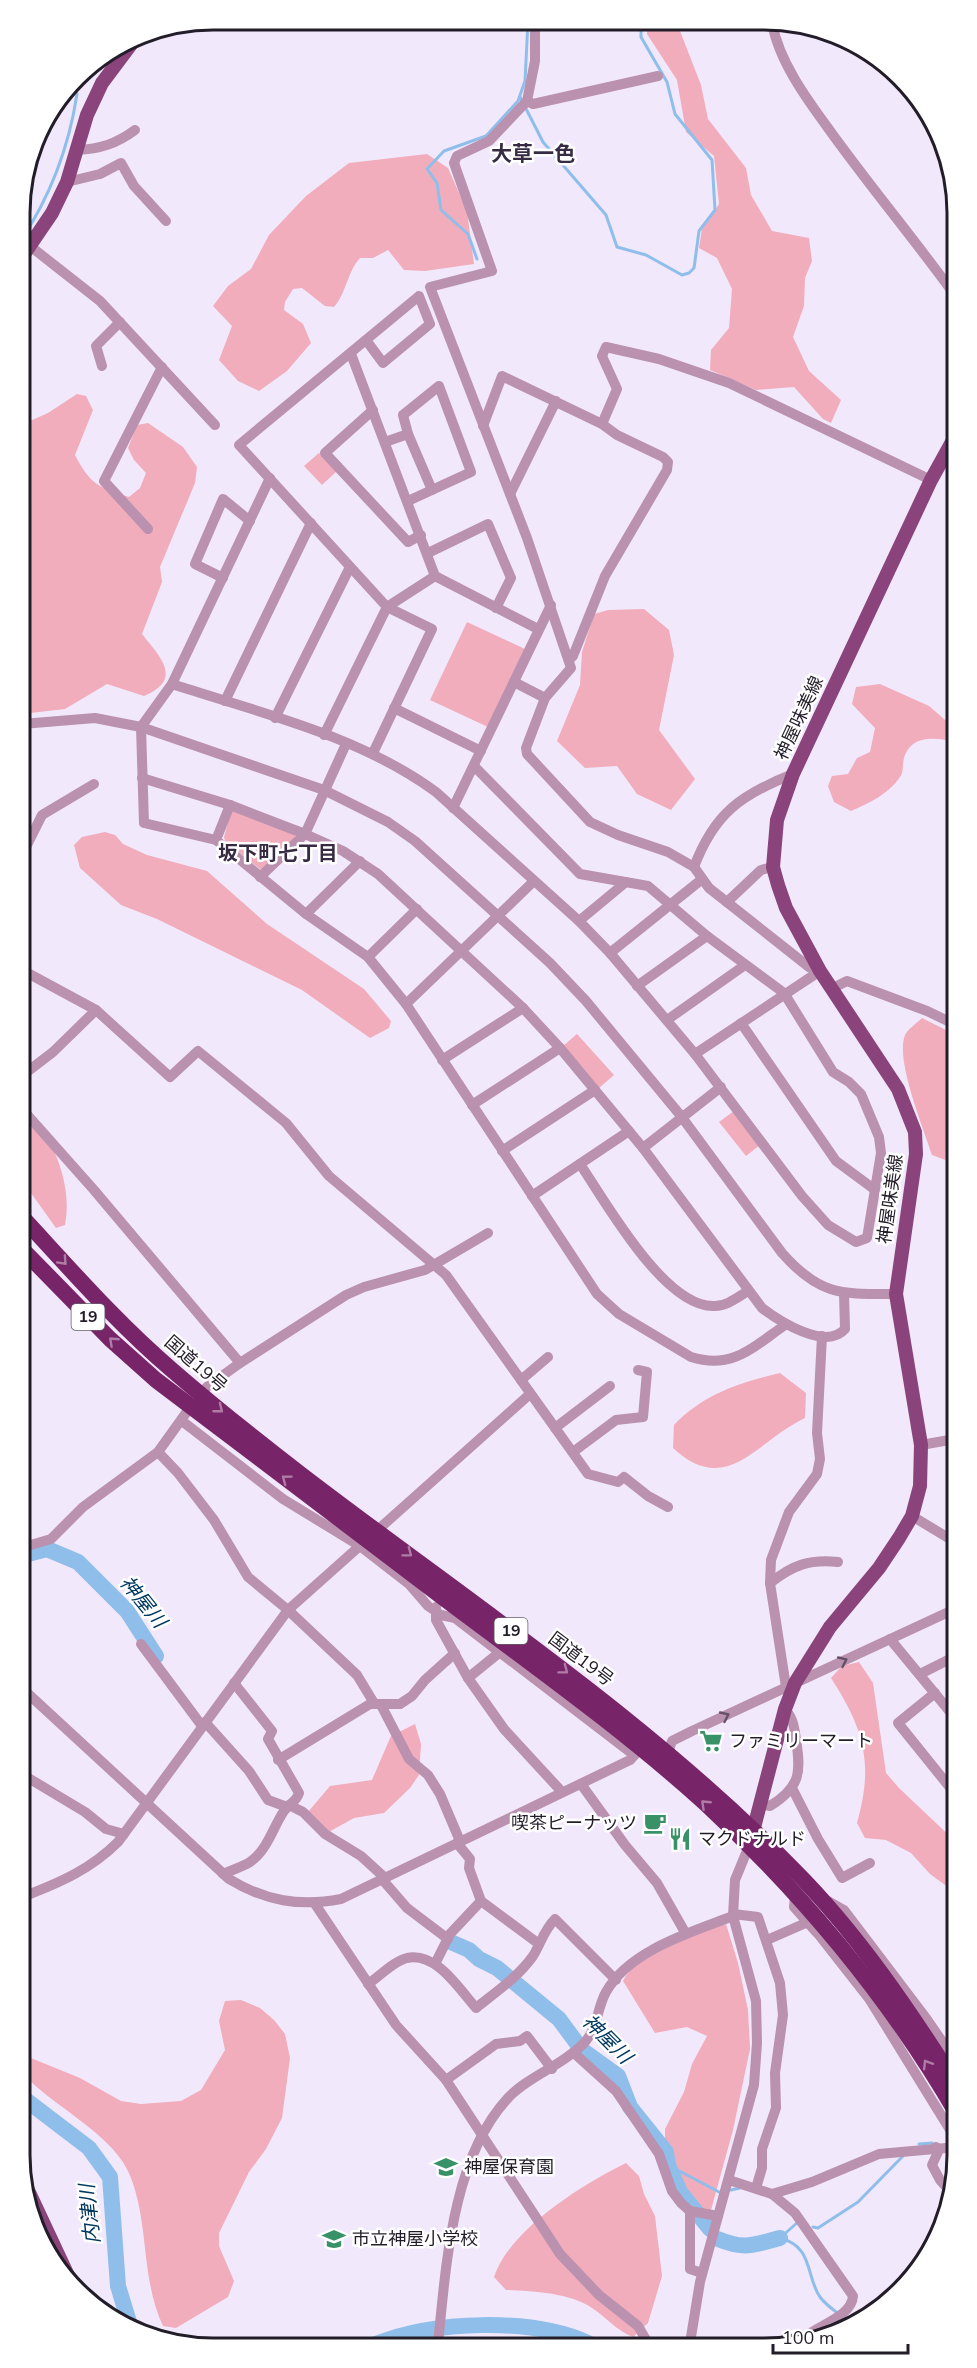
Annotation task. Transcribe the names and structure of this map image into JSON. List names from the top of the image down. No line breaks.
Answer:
{"streets":{"highway":["19","国道19号"],"main road":["神屋味美線"]},"crossings":[["神屋味美線","国道19号"]],"districts":["大草一色","坂下町七丁目"],"water":["神屋川","内津川"],"places":{"supermarket":["ファミリーマート"],"cafe":["喫茶ピーナッツ"],"restaurant":["マクドナルド"],"school or university":["神屋保育園","市立神屋小学校"]},"scale_bar":"100 m"}
